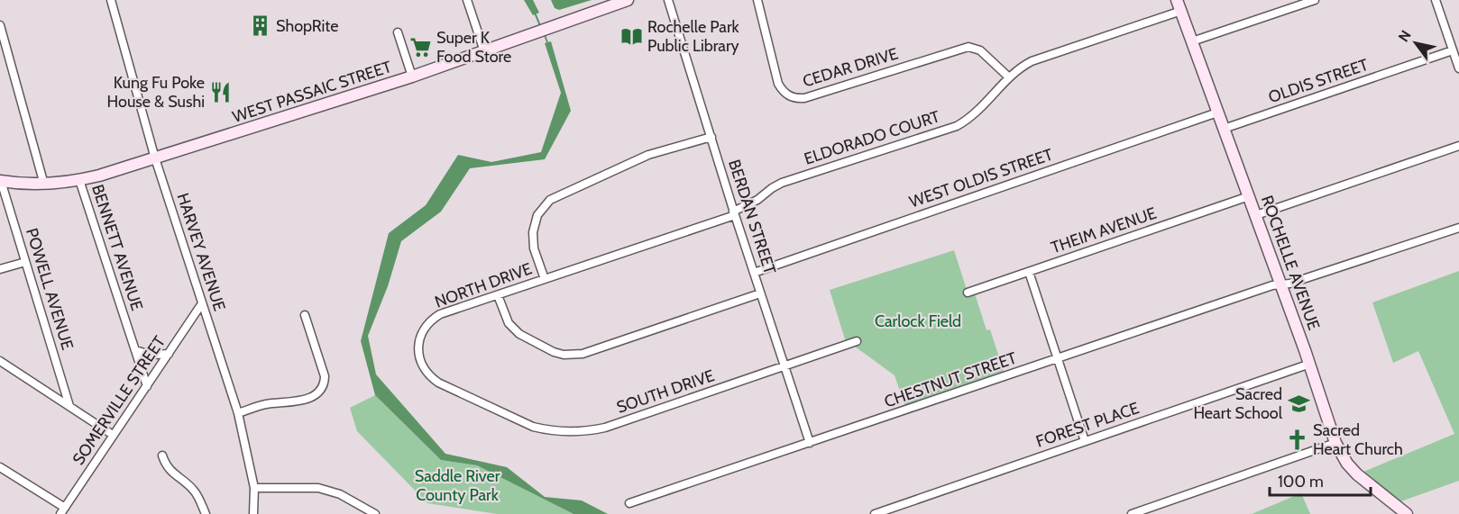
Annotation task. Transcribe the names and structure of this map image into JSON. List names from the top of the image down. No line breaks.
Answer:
{"streets":{"main road":["WEST PASSAIC STREET","ROCHELLE AVENUE"],"street":["CEDAR DRIVE","OLDIS STREET","ELDORADO COURT","WEST OLDIS STREET","BERDAN STREET","THEIM AVENUE","BENNETT AVENUE","HARVEY AVENUE","NORTH DRIVE","POWELL AVENUE","CHESTNUT STREET","SOUTH DRIVE","SOMERVILLE STREET","FOREST PLACE"]},"crossings":[["CEDAR DRIVE","ELDORADO COURT"],["OLDIS STREET","ROCHELLE AVENUE"],["WEST PASSAIC STREET","BENNETT AVENUE"],["WEST PASSAIC STREET","HARVEY AVENUE"],["WEST PASSAIC STREET","POWELL AVENUE"],["ELDORADO COURT","BERDAN STREET"],["ELDORADO COURT","ROCHELLE AVENUE"],["ELDORADO COURT","NORTH DRIVE"],["WEST OLDIS STREET","BERDAN STREET"],["WEST OLDIS STREET","ROCHELLE AVENUE"],["BERDAN STREET","NORTH DRIVE"],["BERDAN STREET","CHESTNUT STREET"],["BERDAN STREET","SOUTH DRIVE"],["THEIM AVENUE","ROCHELLE AVENUE"],["BENNETT AVENUE","SOMERVILLE STREET"],["HARVEY AVENUE","SOMERVILLE STREET"],["ROCHELLE AVENUE","CHESTNUT STREET"],["ROCHELLE AVENUE","FOREST PLACE"],["NORTH DRIVE","SOUTH DRIVE"]],"parks":["Carlock Field","Saddle River County Park"],"places":{"building":["ShopRite"],"library":["Rochelle Park Public Library"],"supermarket":["Super K Food Store"],"restaurant":["Kung Fu Poke House & Sushi"],"school or university":["Sacred Heart School"],"church":["Sacred Heart Church"]},"scale_bar":"100 m","north":"top left"}
